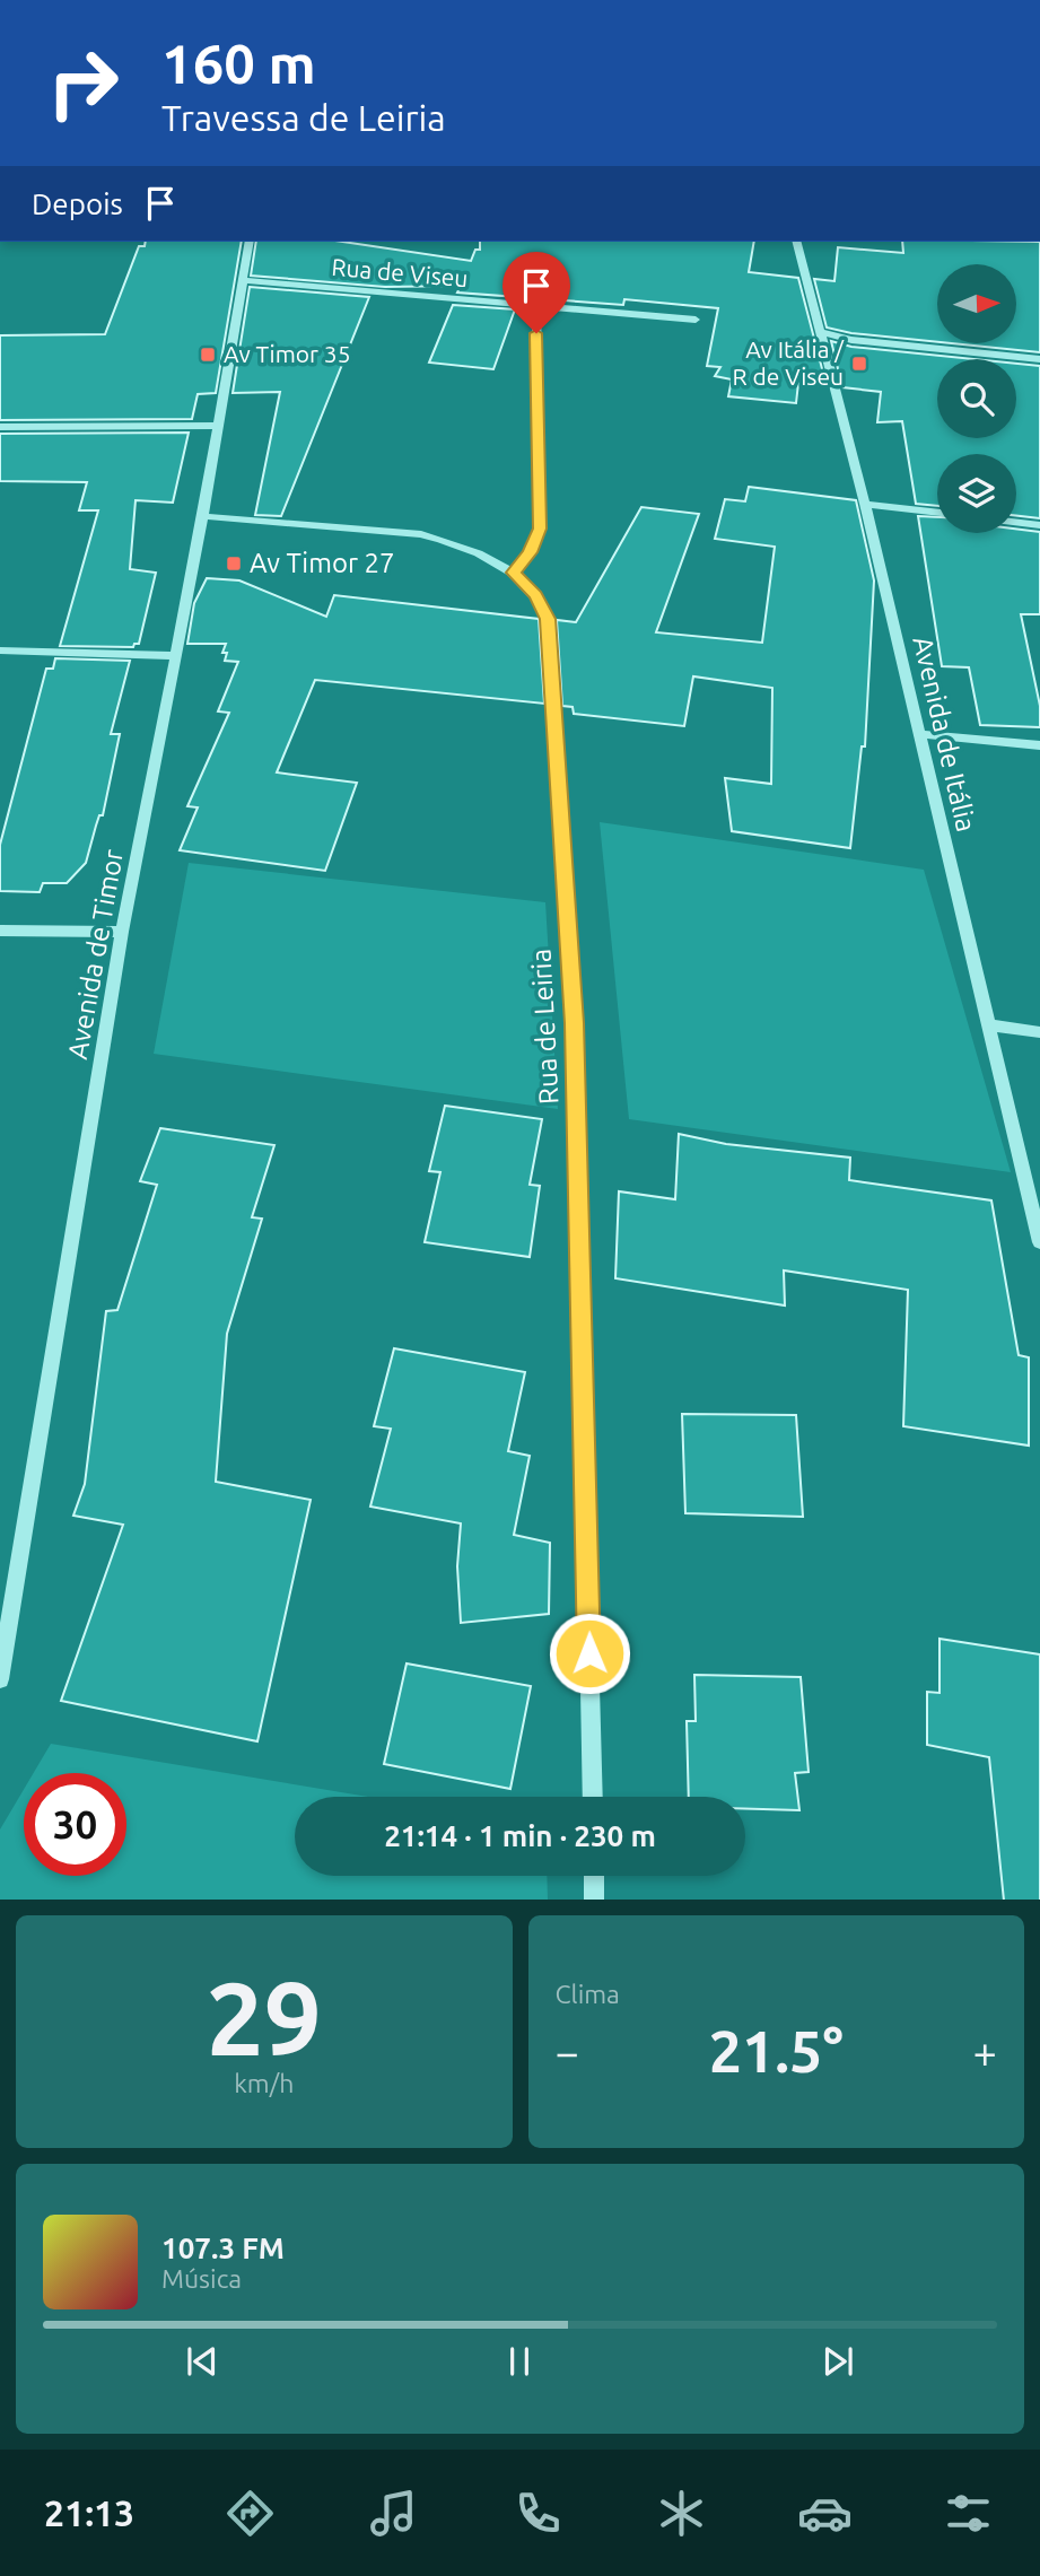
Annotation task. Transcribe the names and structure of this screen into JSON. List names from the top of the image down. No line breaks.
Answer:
{"streets":{"street":["Rua de Viseu","Avenida de Itália","Avenida de Timor","Rua de Leiria"]},"crossings":[["Rua de Viseu","Avenida de Timor"],["Avenida de Timor","Rua de Leiria"]],"places":{"transit":["Av Timor 35","Av Itália / R de Viseu","Av Timor 27"]},"north":"right","page":{"turn":["160 m","Travessa de Leiria"],"then":"Depois","limit":"30","trip":"21:14 · 1 min · 230 m","tile":[["29","km/h"],"Clima"],"heat":["−","21.5°","+"],"song":["107.3 FM","Música"],"tabs":"21:13"}}
